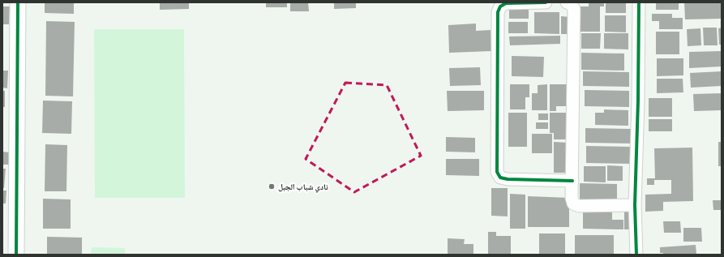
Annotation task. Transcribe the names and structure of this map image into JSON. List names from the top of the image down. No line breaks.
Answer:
{"places":["نادي شباب الجبل"]}
